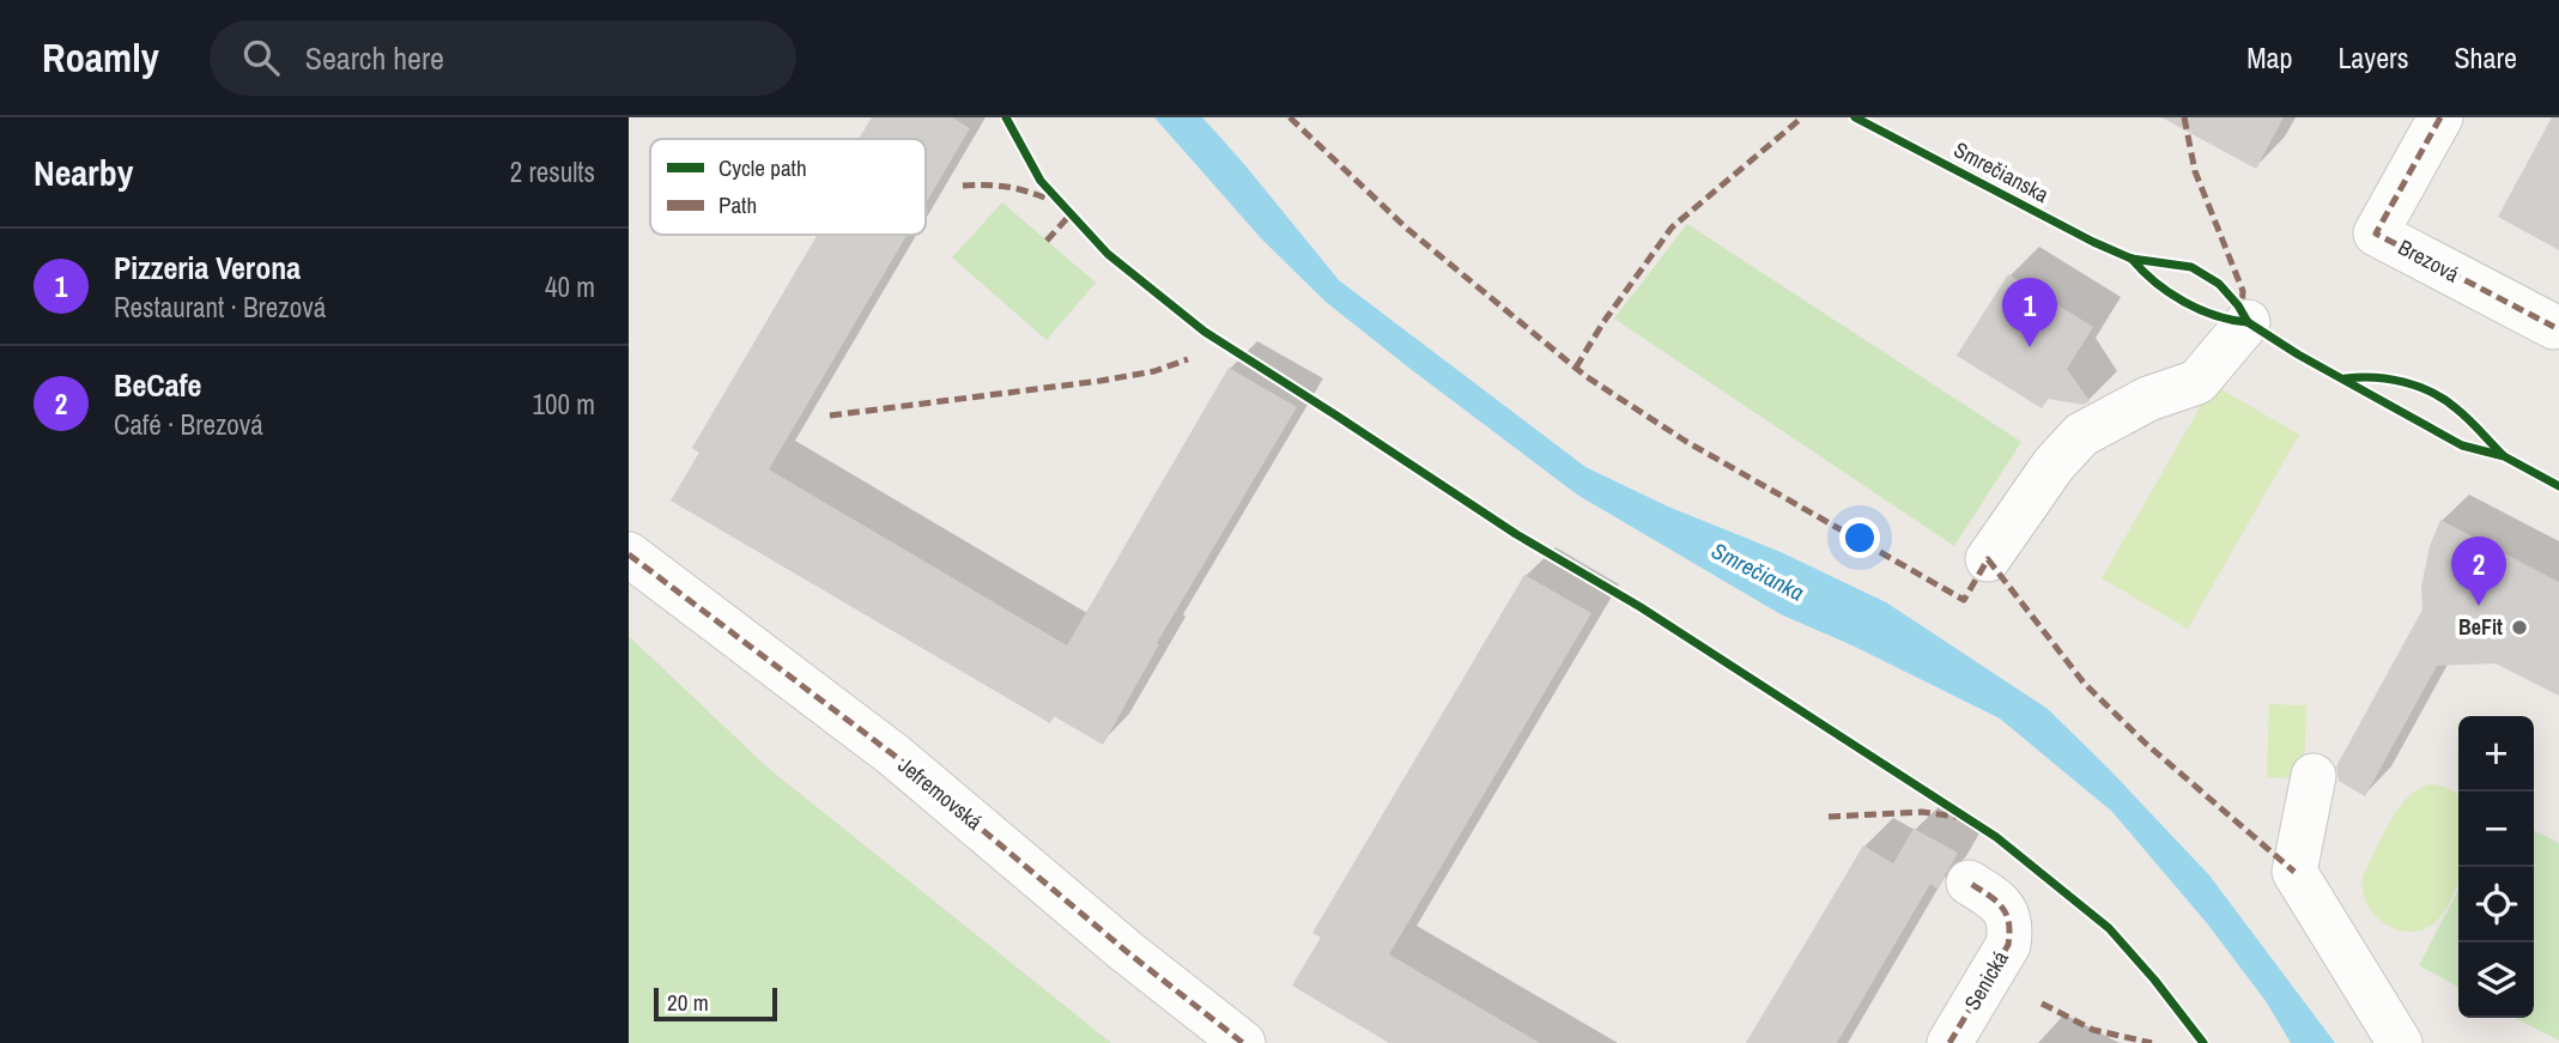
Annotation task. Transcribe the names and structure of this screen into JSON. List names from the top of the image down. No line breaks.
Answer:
{"streets":{"street":["Brezová","Jefremovská","Senická"],"cycle path":["Smrečianska"]},"water":["Smrečianka"],"places":["BeFit"],"legend":["Cycle path","Path"],"scale_bar":"20 m","page":{"header":"Roamly","search":"Search here","nav":["Map","Layers","Share"],"heading":["Nearby","2 results"],"list":[{"mark":"1","name":"Pizzeria Verona","note":"Restaurant · Brezová","value":"40 m"},{"mark":"2","name":"BeCafe","note":"Café · Brezová","value":"100 m"}],"pins":["1","2"],"map_buttons":["+","−"],"scale":"20 m"}}
